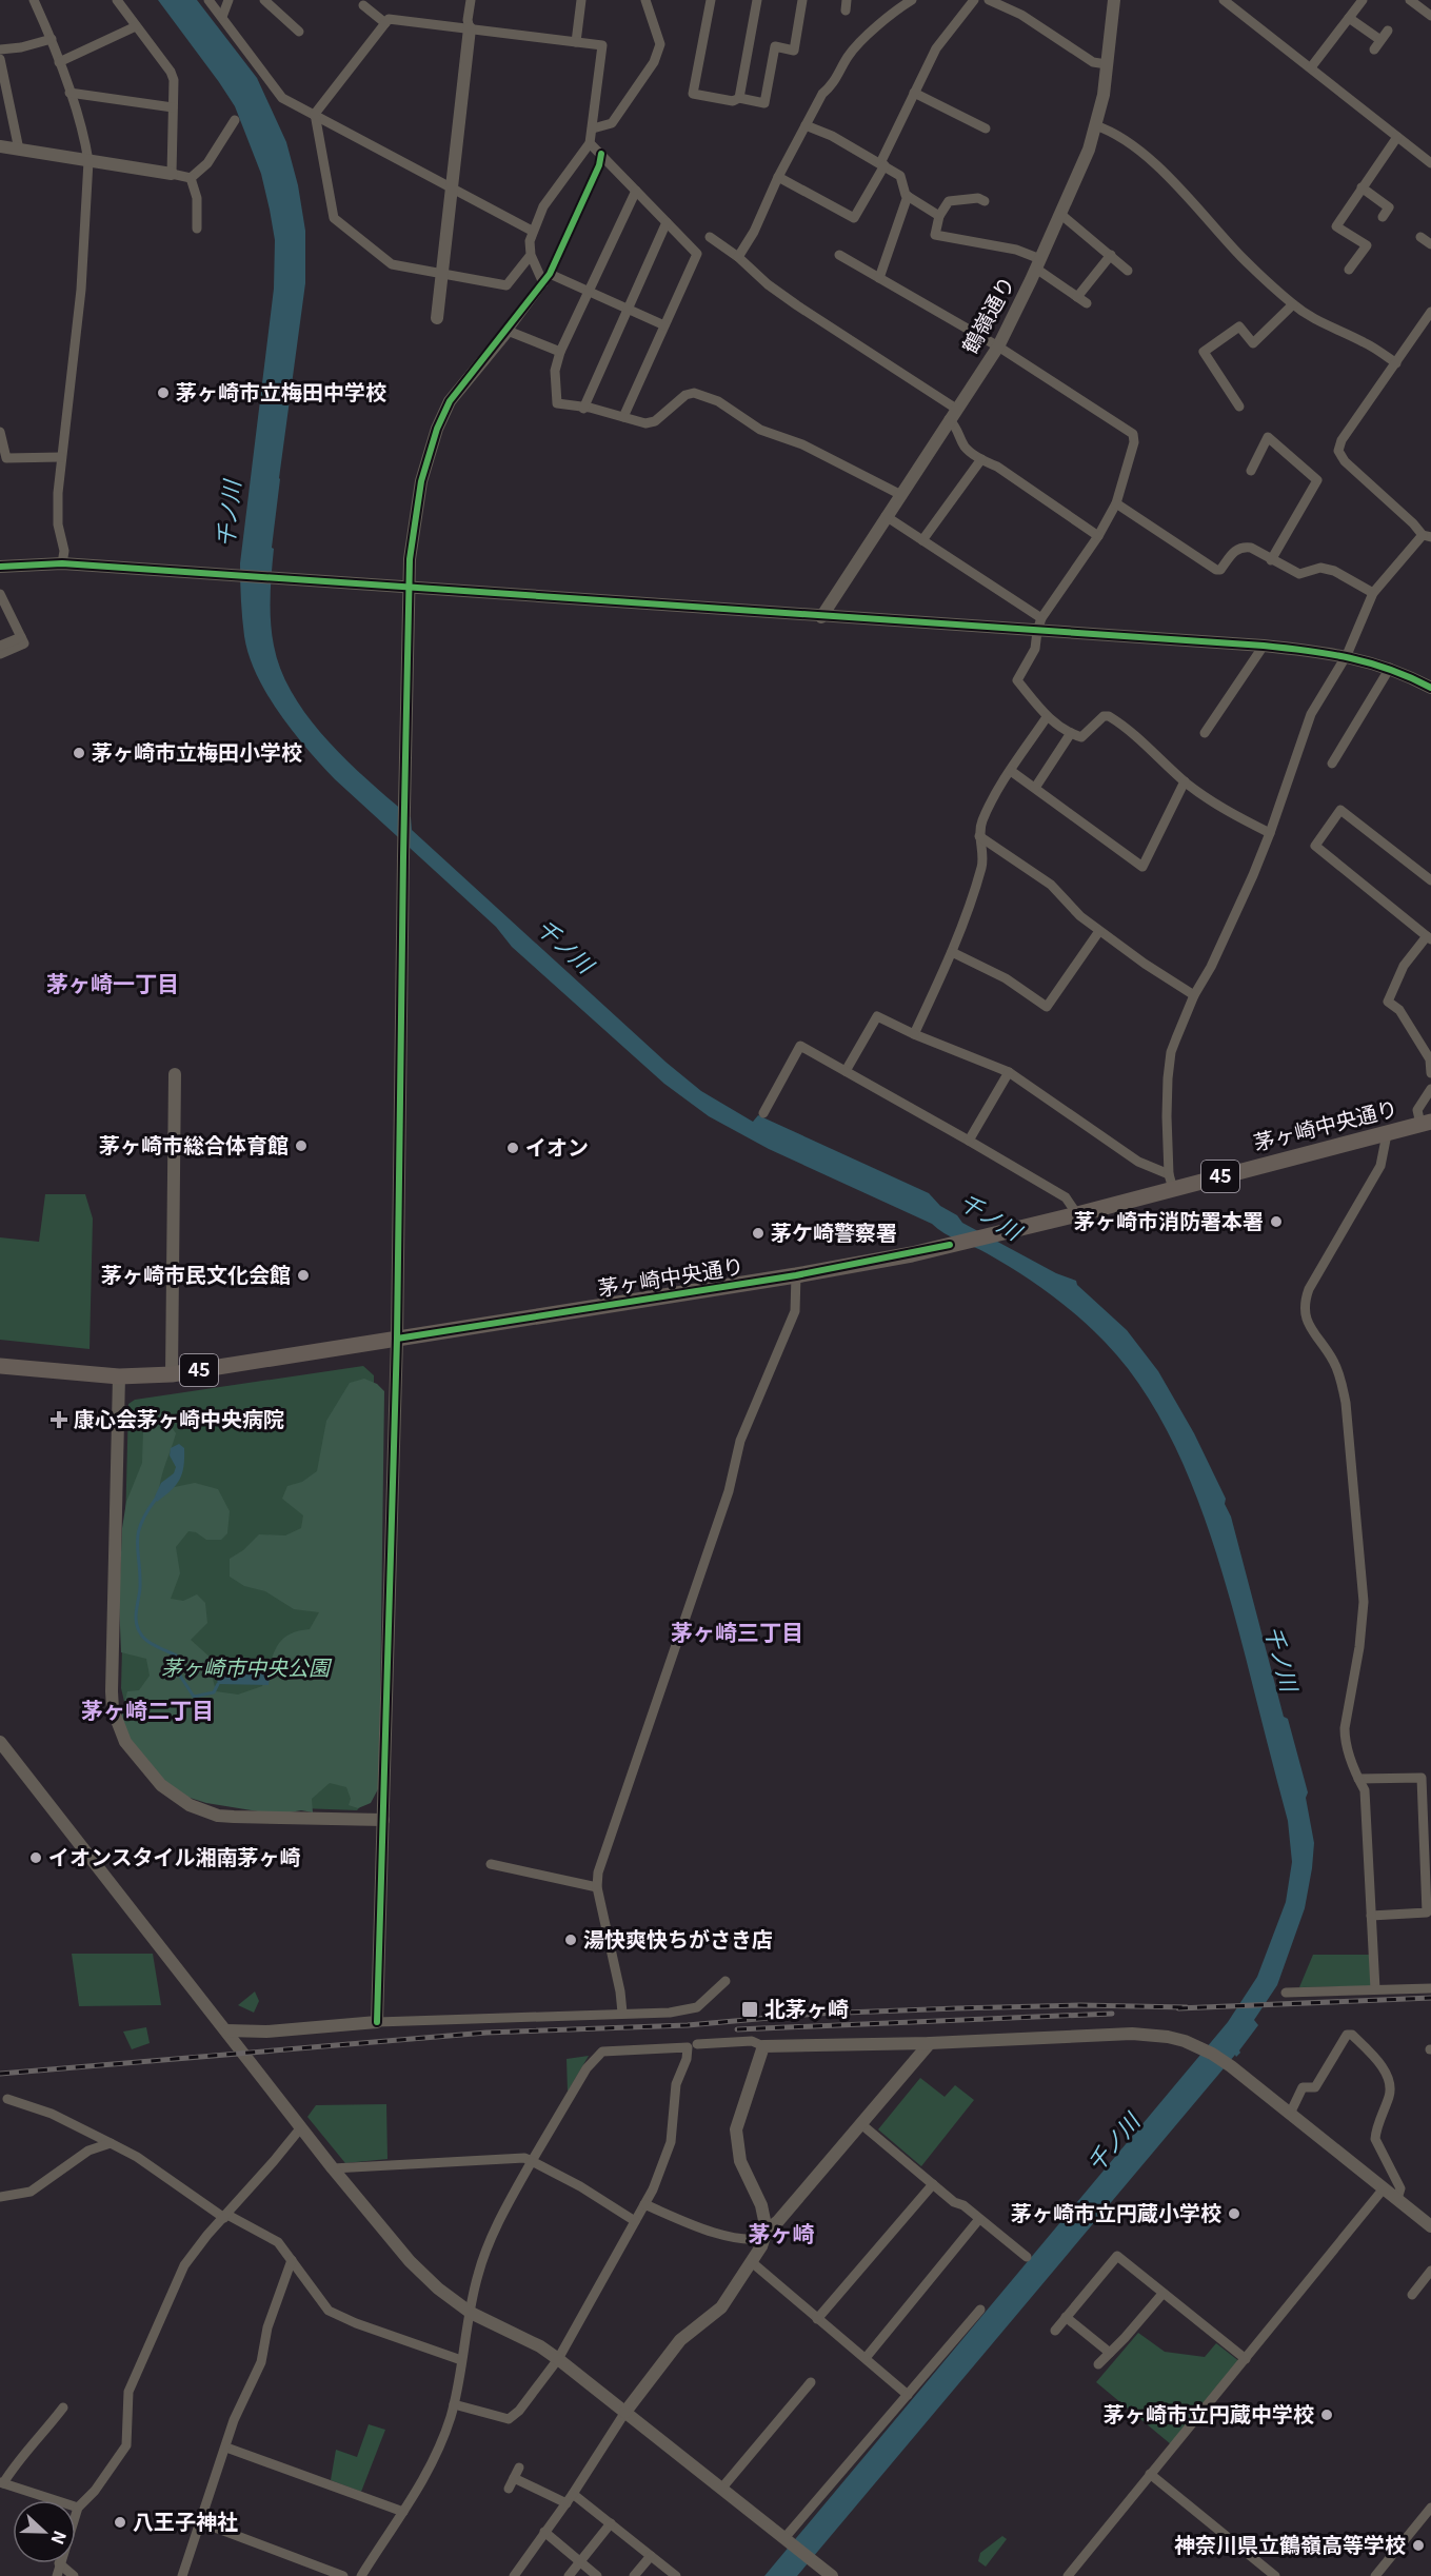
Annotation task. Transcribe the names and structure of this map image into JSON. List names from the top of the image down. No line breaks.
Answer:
{"streets":{"main road":["茅ヶ崎中央通り","45"],"street":["鶴嶺通り"]},"districts":["茅ヶ崎一丁目","茅ヶ崎三丁目","茅ヶ崎二丁目","茅ヶ崎"],"water":["千ノ川"],"parks":["茅ヶ崎市中央公園"],"places":{"other":["茅ヶ崎市立梅田中学校","茅ヶ崎市立梅田小学校","茅ヶ崎市総合体育館","イオン","茅ヶ崎市消防署本署","茅ケ崎警察署","茅ヶ崎市民文化会館","イオンスタイル湘南茅ヶ崎","湯快爽快ちがさき店","茅ヶ崎市立円蔵小学校","茅ヶ崎市立円蔵中学校","八王子神社","神奈川県立鶴嶺高等学校"],"health":["康心会茅ヶ崎中央病院"],"transit":["北茅ヶ崎"]},"north":"right"}
